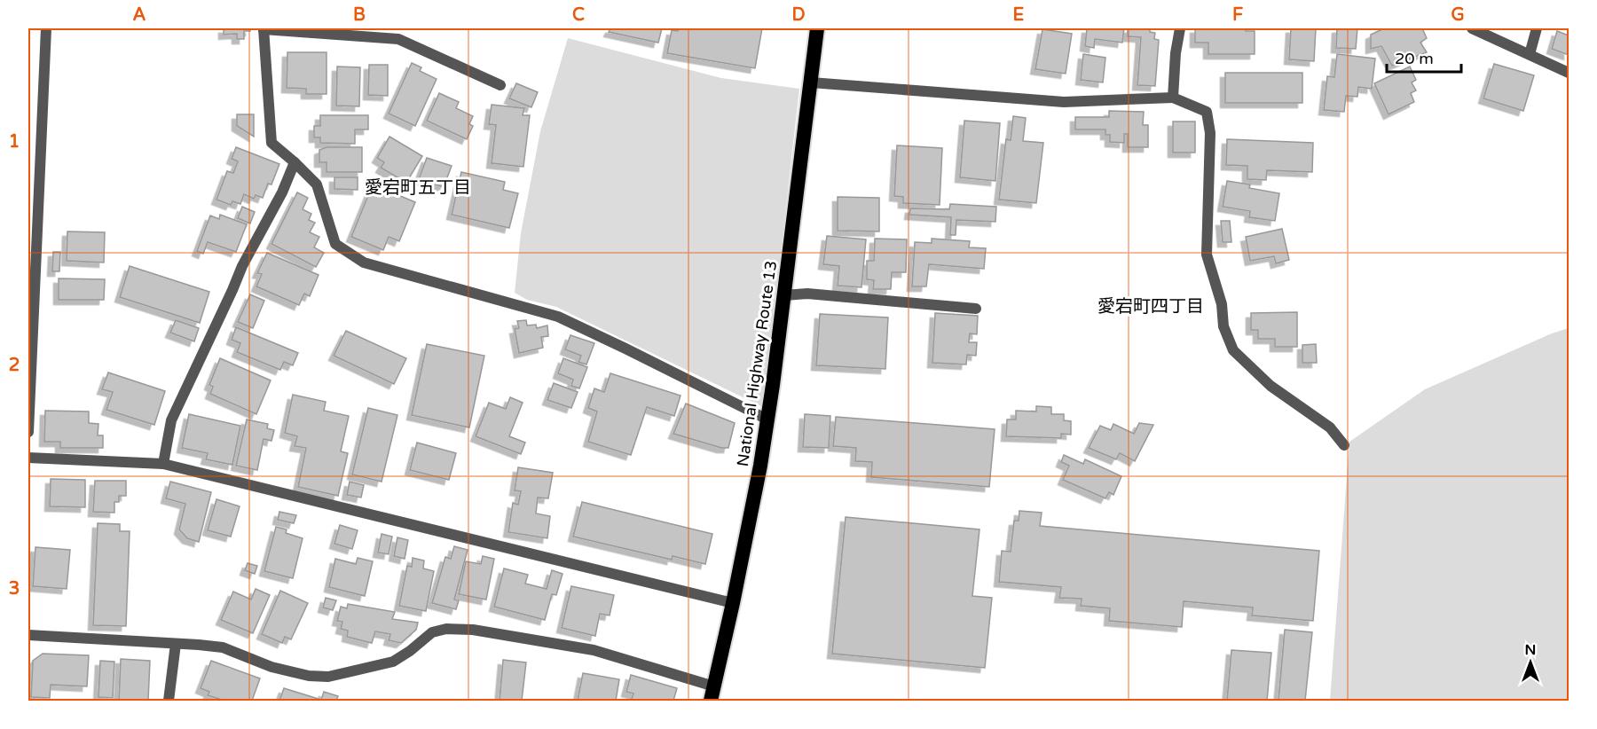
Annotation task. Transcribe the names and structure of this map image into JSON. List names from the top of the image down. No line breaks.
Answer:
{"streets":{"highway":["National Highway Route 13"]},"districts":["愛宕町五丁目","愛宕町四丁目"],"scale_bar":"20 m","north":"top","grid":{"columns":["A","B","C","D","E","F","G"],"rows":["1","2","3"]}}
